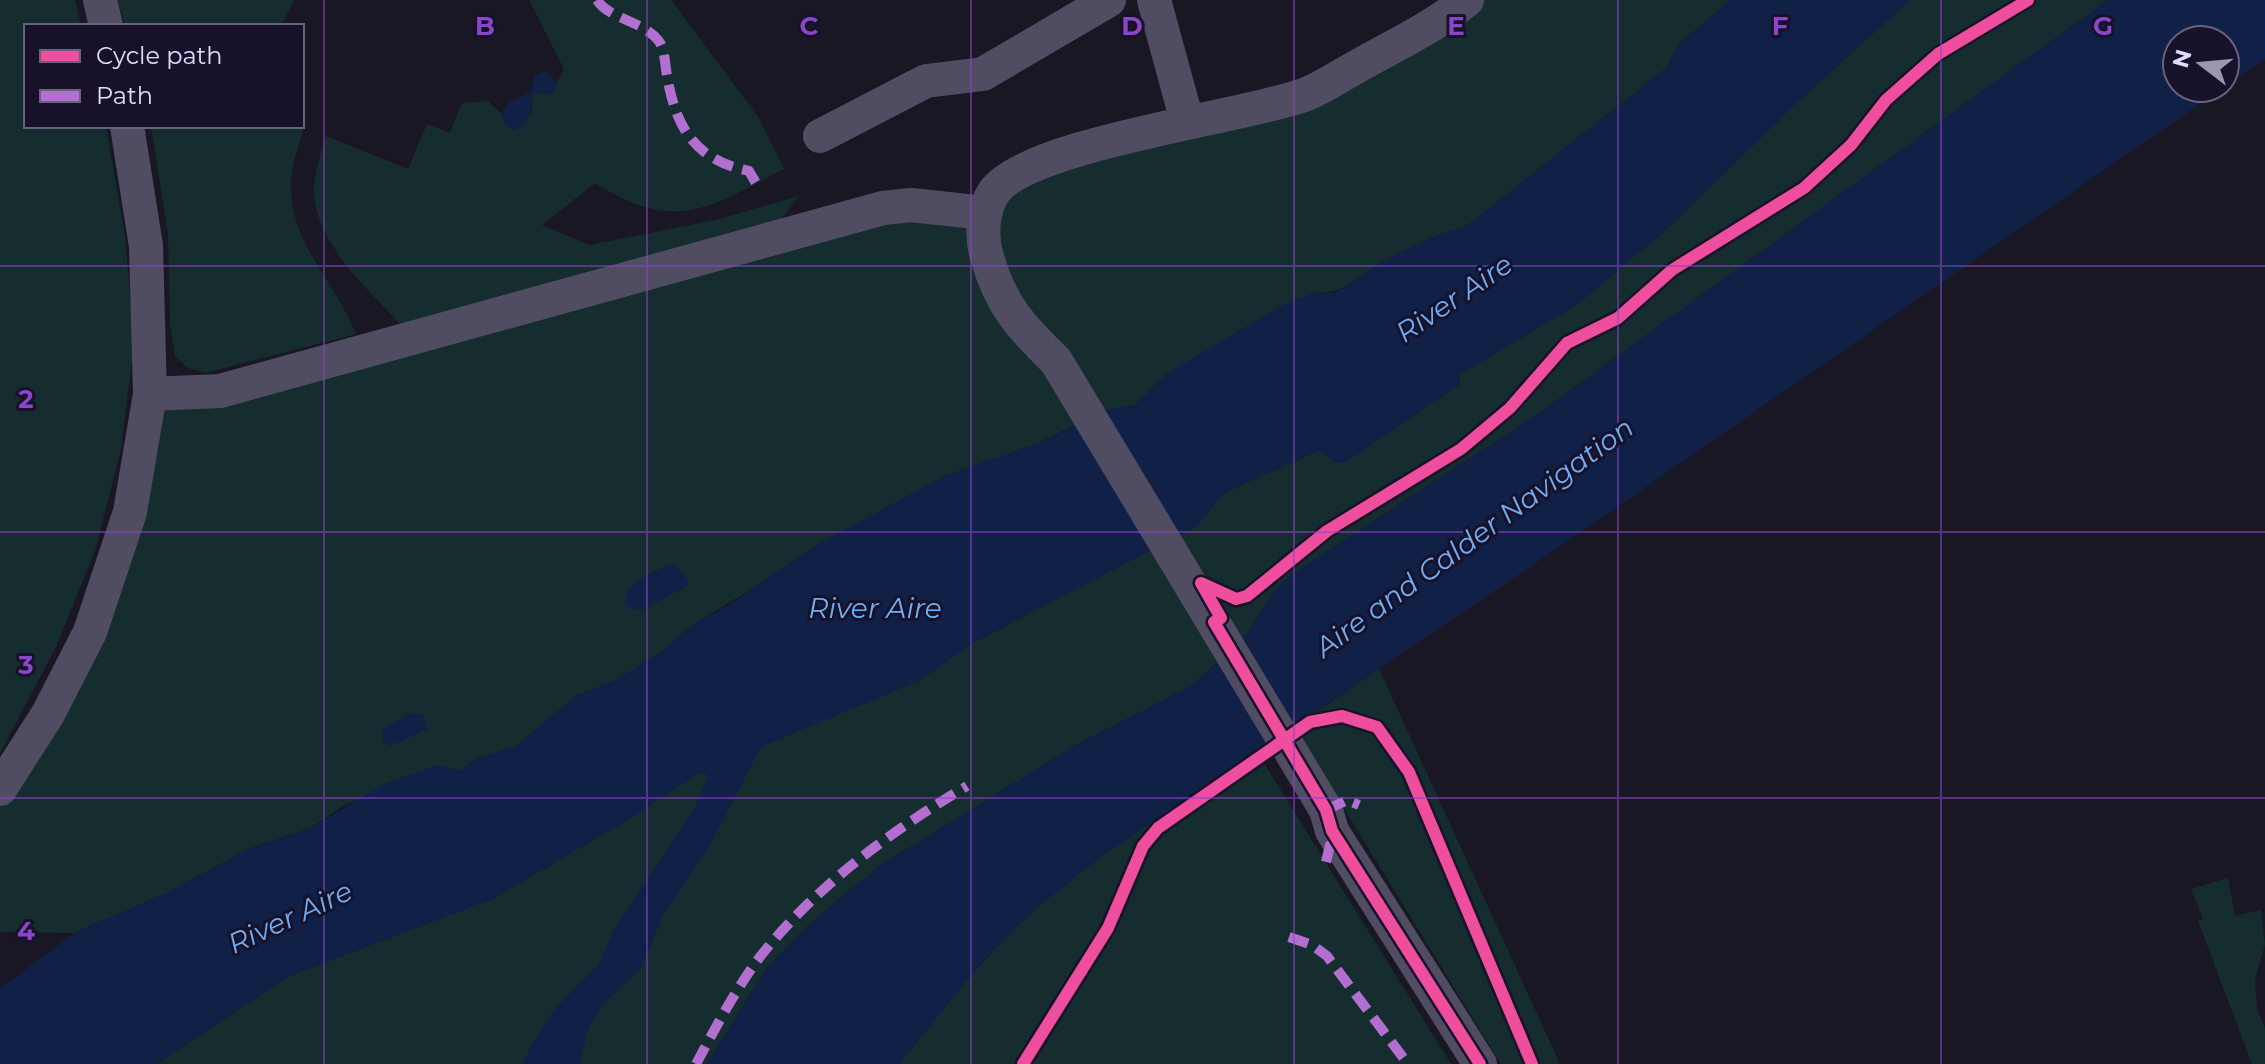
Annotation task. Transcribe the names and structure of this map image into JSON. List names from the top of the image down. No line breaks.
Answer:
{"water":["River Aire","Aire and Calder Navigation"],"legend":["Cycle path","Path"],"north":"left","grid":{"columns":["B","C","D","E","F","G"],"rows":["2","3","4"]}}
